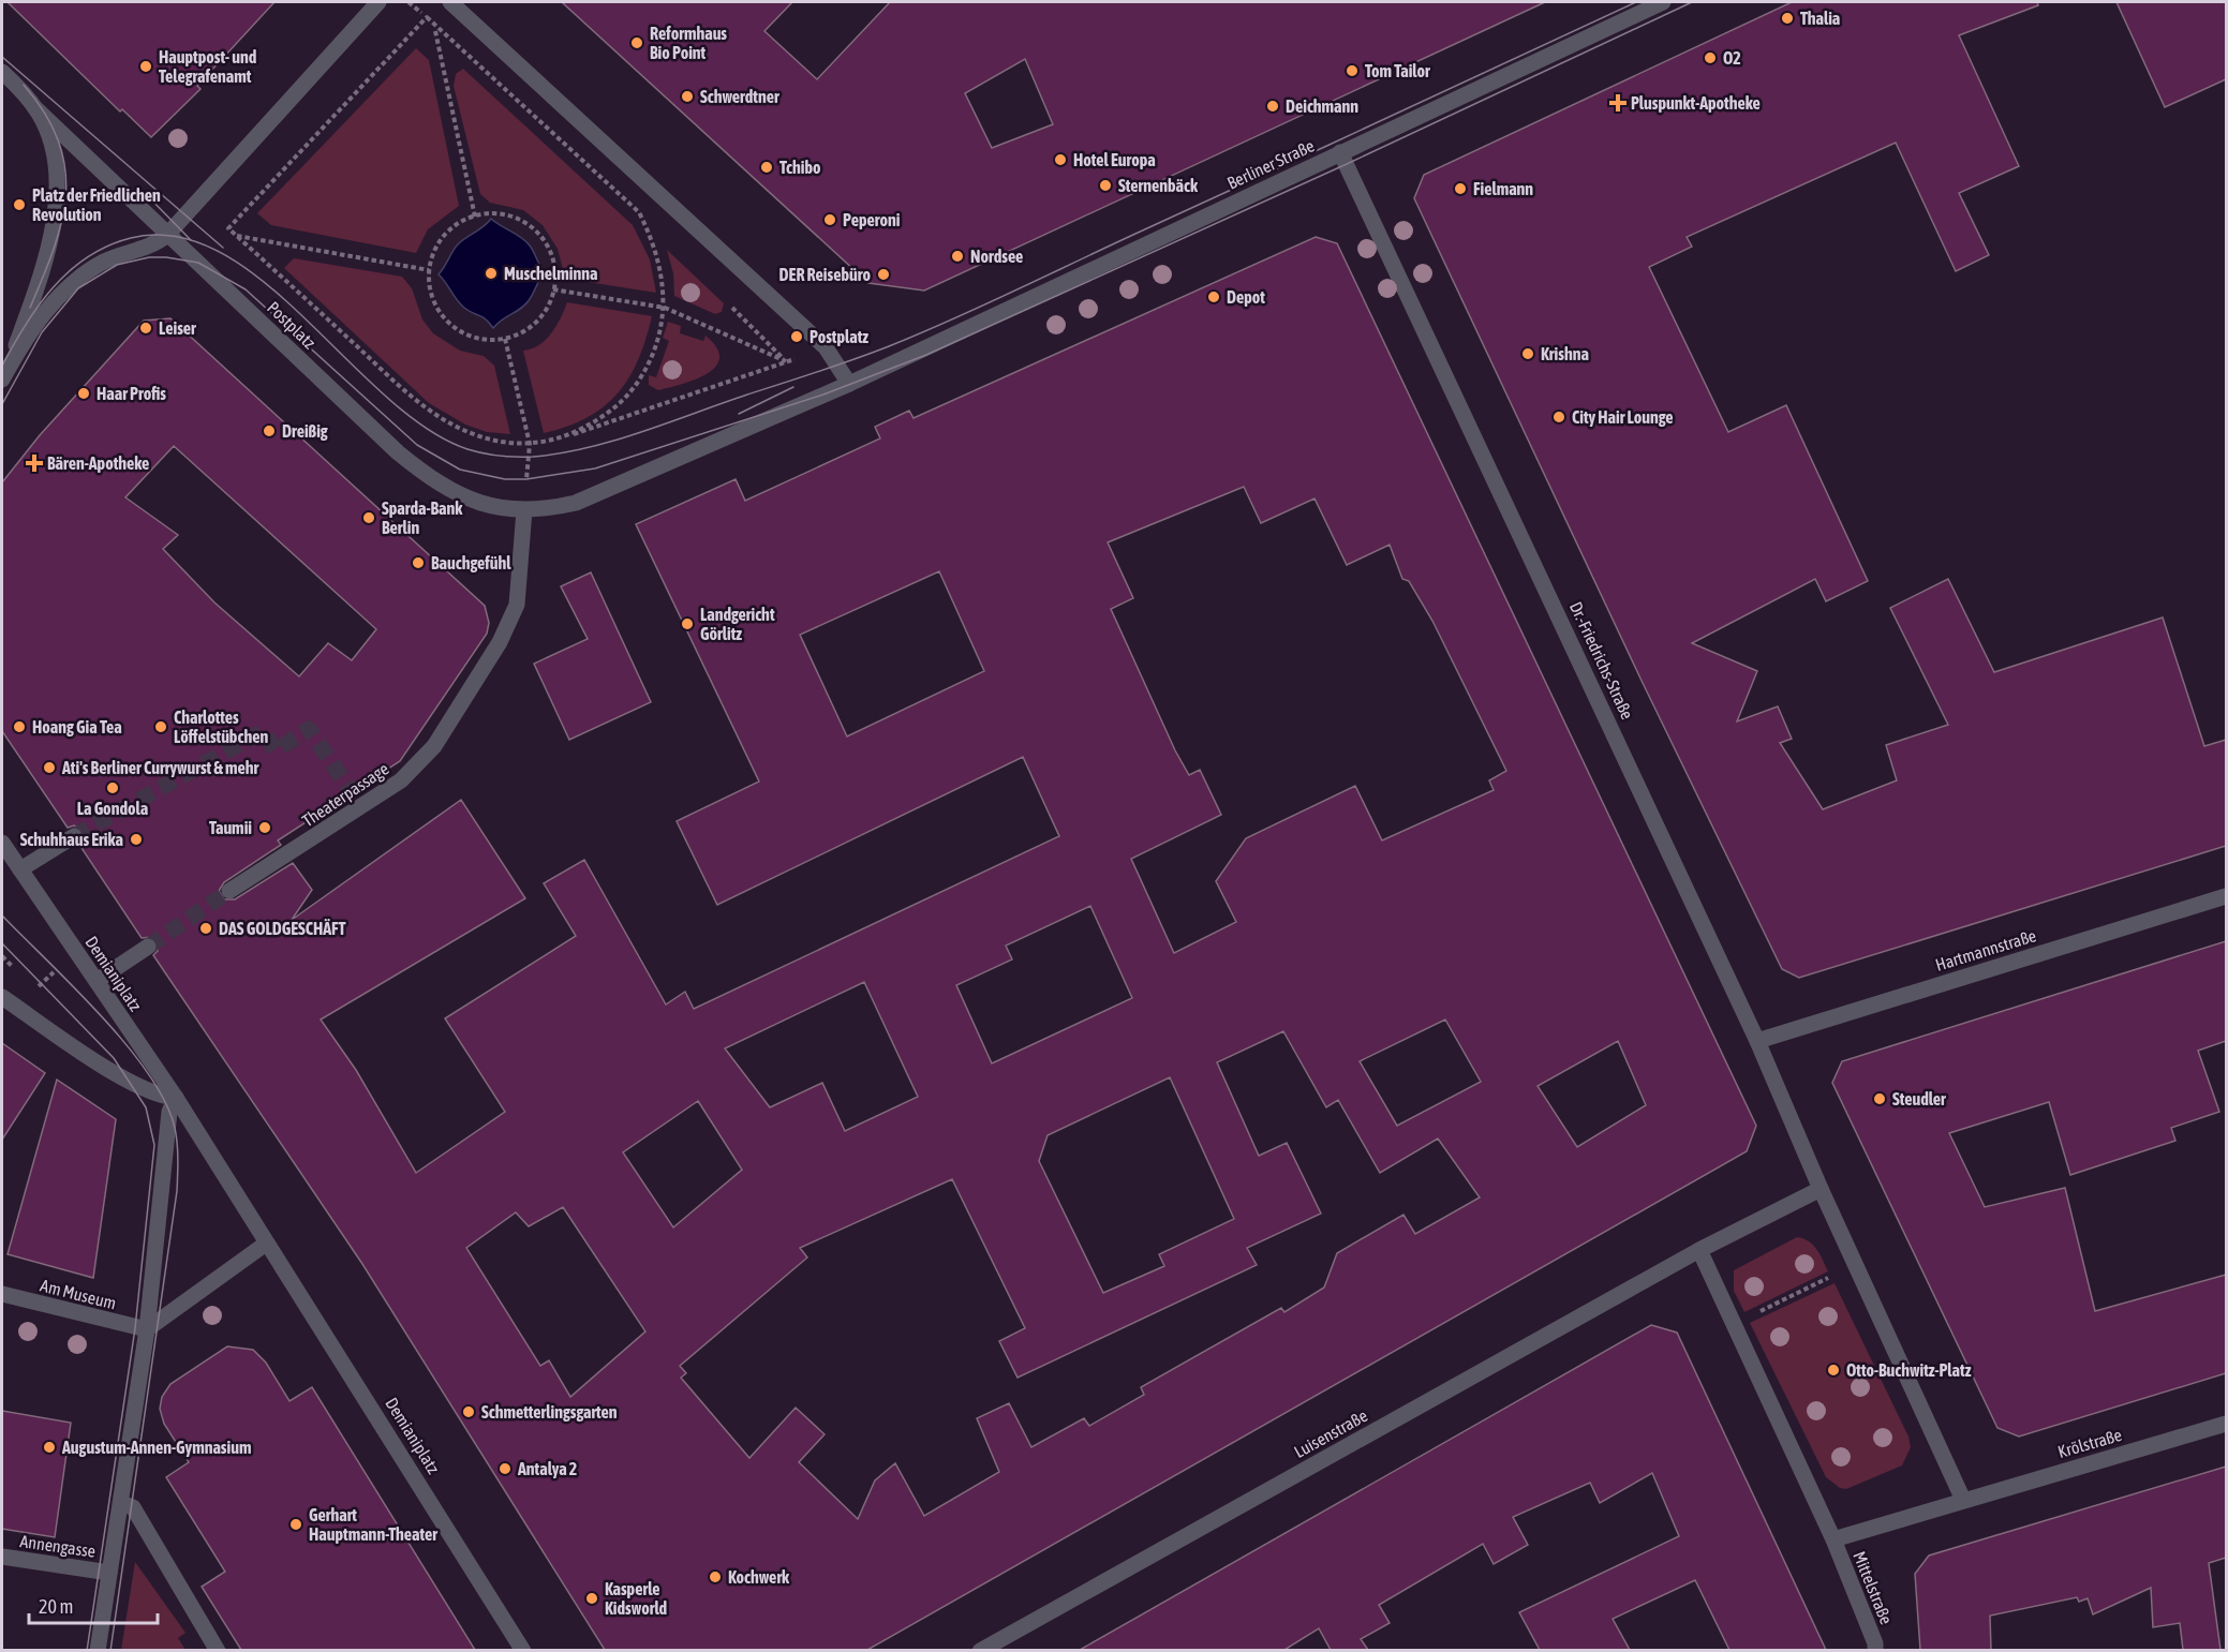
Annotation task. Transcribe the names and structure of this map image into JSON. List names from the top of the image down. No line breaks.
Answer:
{"streets":{"street":["Berliner Straße","Postplatz","Dr.-Friedrichs-Straße","Theaterpassage","Hartmannstraße","Demianiplatz","Am Museum","Luisenstraße","Krölstraße","Annengasse","Mittelstraße"]},"crossings":[["Berliner Straße","Postplatz"],["Berliner Straße","Dr.-Friedrichs-Straße"],["Postplatz","Theaterpassage"],["Dr.-Friedrichs-Straße","Hartmannstraße"]],"places":{"other":["Thalia","Reformhaus Bio Point","O2","Hauptpost- und Telegrafenamt","Tom Tailor","Schwerdtner","Deichmann","Hotel Europa","Tchibo","Sternenbäck","Fielmann","Platz der Friedlichen Revolution","Peperoni","Nordsee","Muschelminna","DER Reisebüro","Depot","Leiser","Postplatz","Krishna","Haar Profis","City Hair Lounge","Dreißig","Sparda-Bank Berlin","Bauchgefühl","Landgericht Görlitz","Hoang Gia Tea","Charlottes Löffelstübchen","Ati's Berliner Currywurst & mehr","La Gondola","Taumii","Schuhhaus Erika","DAS GOLDGESCHÄFT","Steudler","Otto-Buchwitz-Platz","Schmetterlingsgarten","Augustum-Annen-Gymnasium","Antalya 2","Gerhart Hauptmann-Theater","Kochwerk","Kasperle Kidsworld"],"health":["Pluspunkt-Apotheke","Bären-Apotheke"]},"scale_bar":"20 m"}
